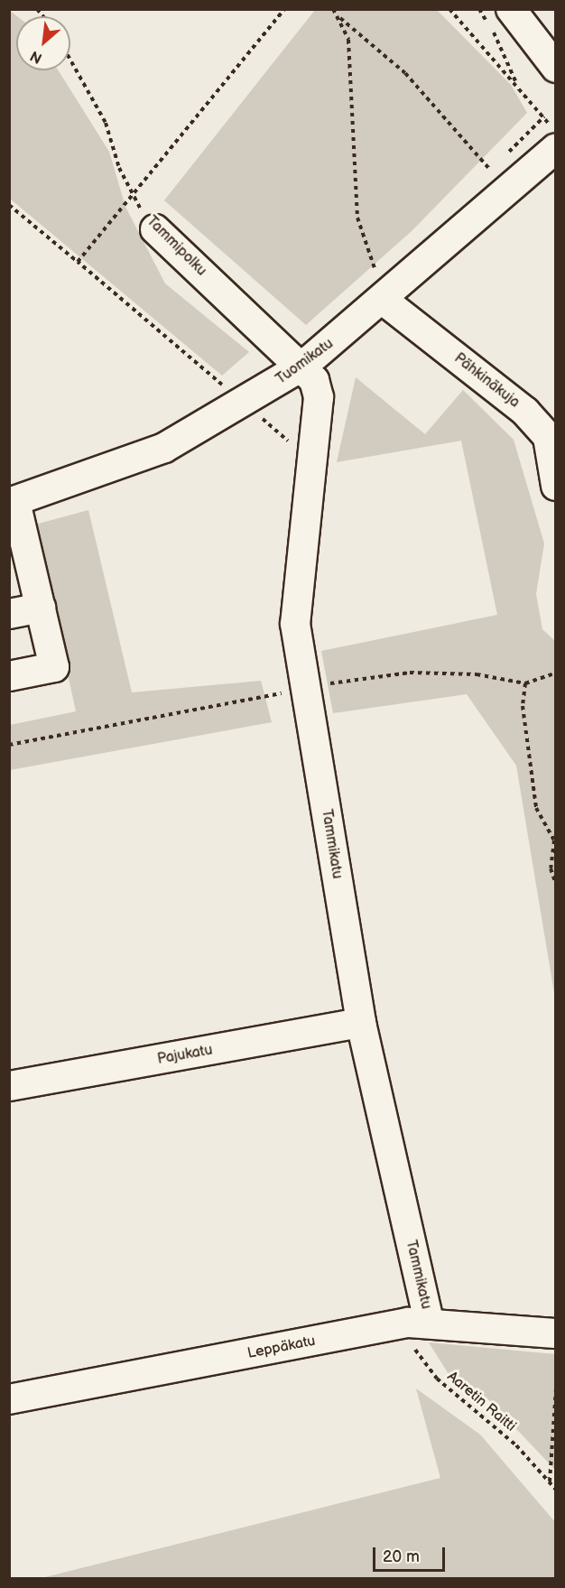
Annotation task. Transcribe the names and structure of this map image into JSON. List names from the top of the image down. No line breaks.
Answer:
{"streets":{"street":["Tammipolku","Tuomikatu","Pähkinäkuja","Tammikatu","Pajukatu","Leppäkatu"],"path":["Aaretin Raitti"]},"crossings":[["Tammipolku","Tuomikatu"],["Tammipolku","Tammikatu"],["Tuomikatu","Pähkinäkuja"],["Tuomikatu","Tammikatu"],["Tammikatu","Pajukatu"],["Tammikatu","Leppäkatu"],["Tammikatu","Aaretin Raitti"],["Leppäkatu","Aaretin Raitti"]],"scale_bar":"20 m","north":"bottom left"}
